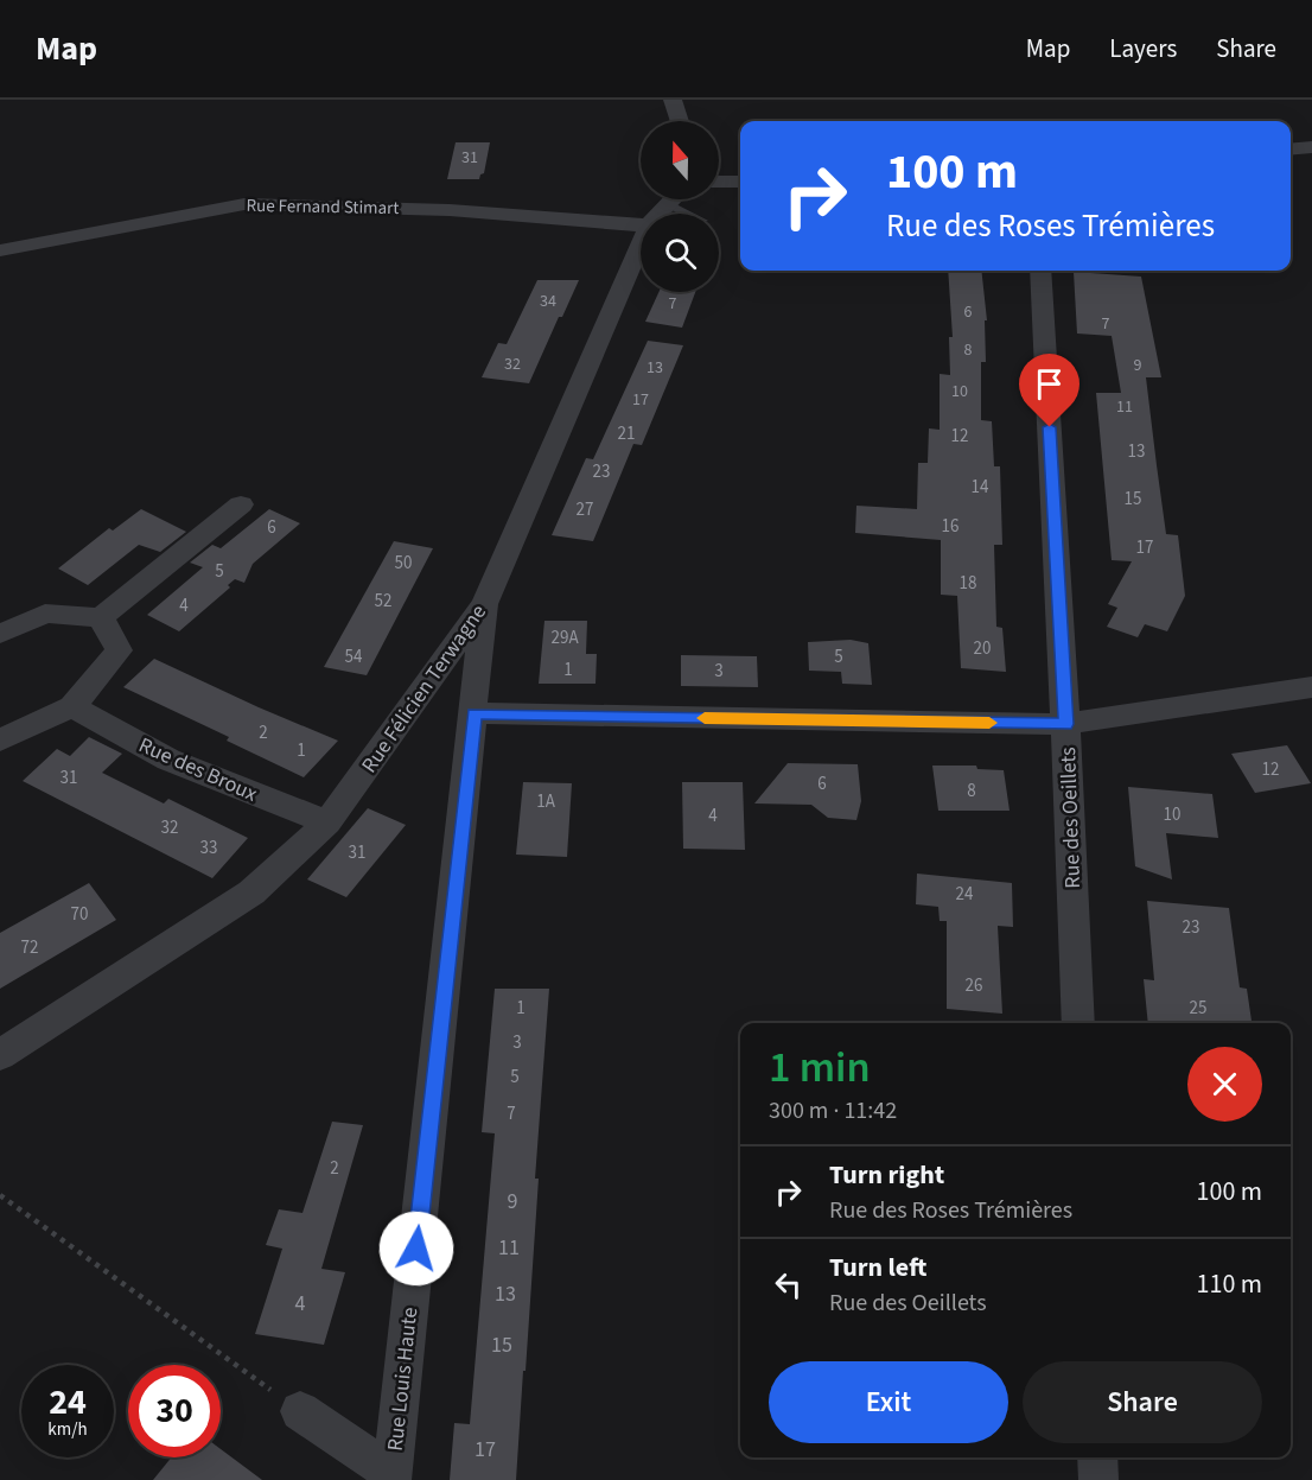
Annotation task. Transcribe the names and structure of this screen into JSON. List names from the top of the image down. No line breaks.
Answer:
{"streets":{"street":["Rue Fernand Stimart","Rue Félicien Terwagne","Rue des Broux","Rue des Oeillets","Rue Louis Haute"]},"crossings":[["Rue Félicien Terwagne","Rue des Broux"],["Rue Félicien Terwagne","Rue Louis Haute"]],"house_numbers":["31","34","7","6","7","8","32","9","13","10","17","11","21","12","13","23","14","15","27","16","6","17","50","5","18","52","4","29A","20","54","5","1","3","2","1","12","31","6","8","1A","10","4","32","33","31","24","70","23","72","26","1","25","3","5","7","2","9","11","13","4","15","17"],"north":"top","page":{"header":"Map","nav":["Map","Layers","Share"],"turn":["100 m","Rue des Roses Trémières"],"heading":["1 min","300 m · 11:42"],"list":[{"name":"Turn right","note":"Rue des Roses Trémières","value":"100 m"},{"name":"Turn left","note":"Rue des Oeillets","value":"110 m"}],"buttons":["Exit","Share"],"speed":"24 km/h","limit":"30"}}
